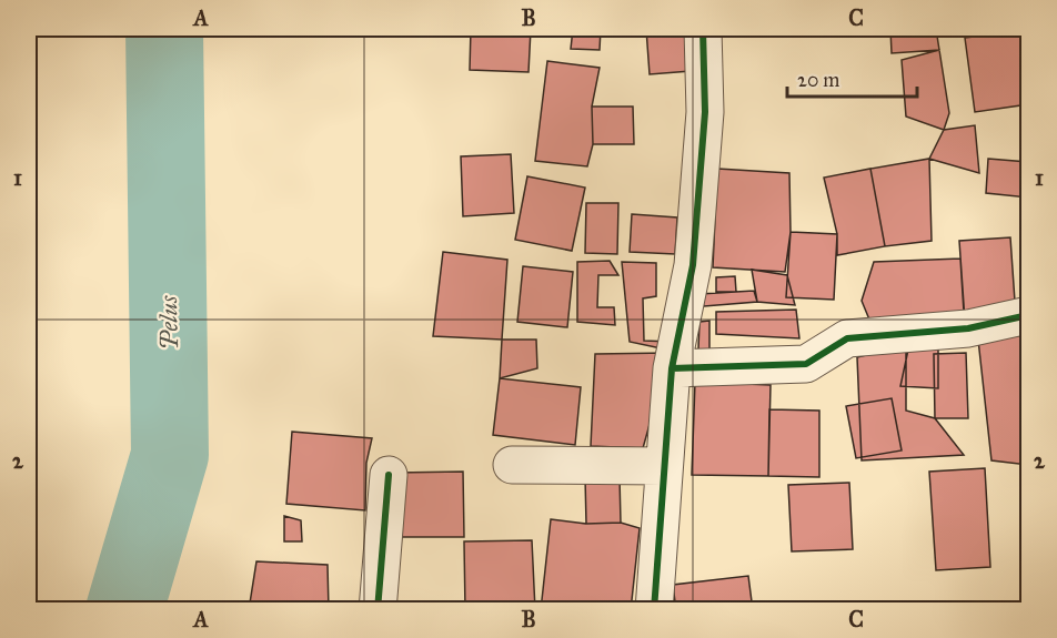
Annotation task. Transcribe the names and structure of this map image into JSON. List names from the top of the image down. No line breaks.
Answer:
{"water":["Pelus"],"scale_bar":"20 m","grid":{"columns":["A","B","C"],"rows":["1","2"]}}
